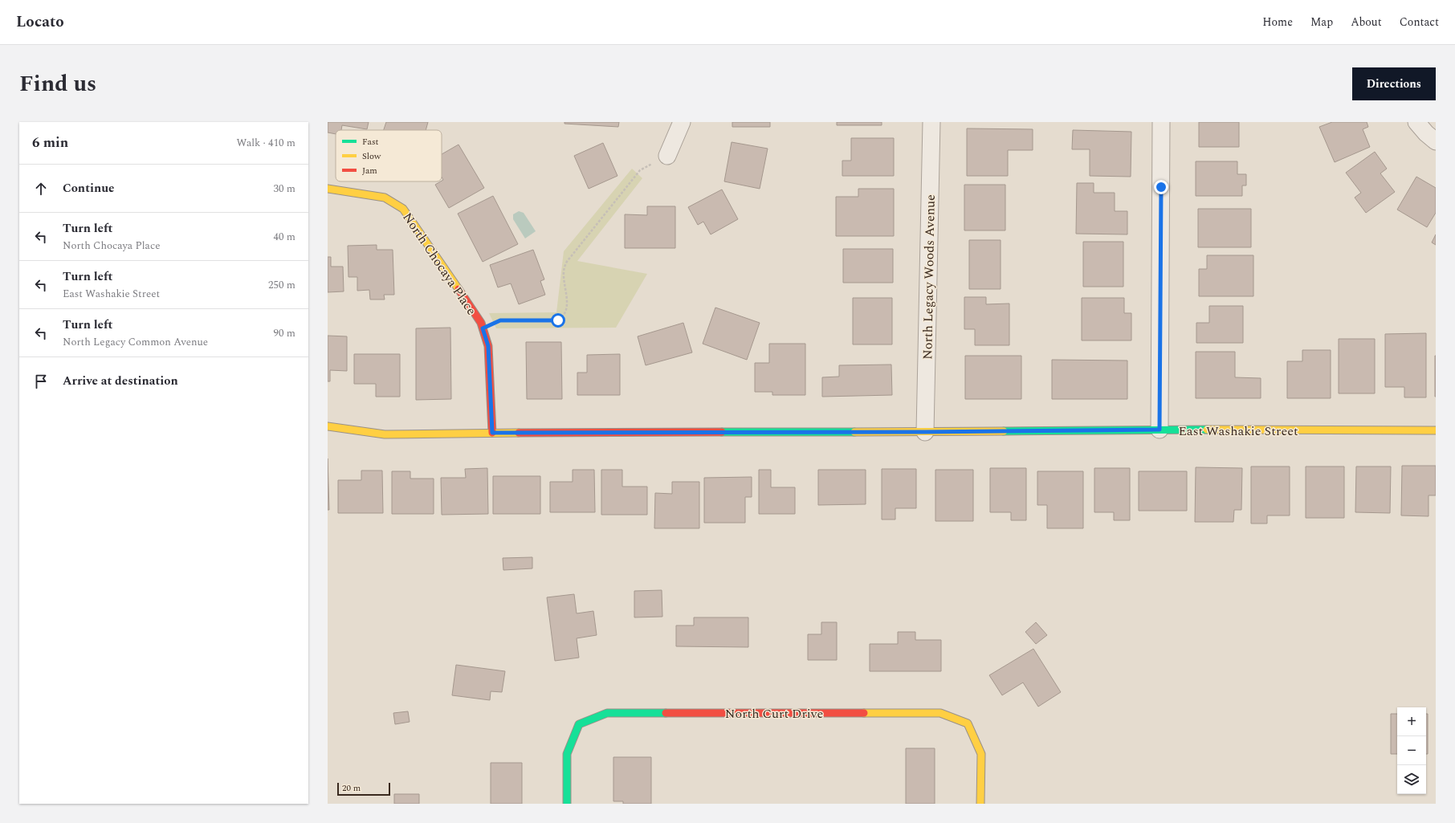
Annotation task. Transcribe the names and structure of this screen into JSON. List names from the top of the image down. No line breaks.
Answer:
{"streets":{"street":["North Chocaya Place","North Legacy Woods Avenue","East Washakie Street","North Curt Drive"]},"crossings":[["North Chocaya Place","East Washakie Street"],["North Legacy Woods Avenue","East Washakie Street"]],"legend":["Fast","Slow","Jam"],"scale_bar":"20 m","page":{"header":"Locato","nav":["Home","Map","About","Contact"],"title":"Find us","buttons":"Directions","heading":["6 min","Walk · 410 m"],"list":[["Continue","30 m"],["Turn left","North Chocaya Place","40 m"],["Turn left","East Washakie Street","250 m"],["Turn left","North Legacy Common Avenue","90 m"],"Arrive at destination"],"map_buttons":["+","−"],"scale":"20 m"}}
